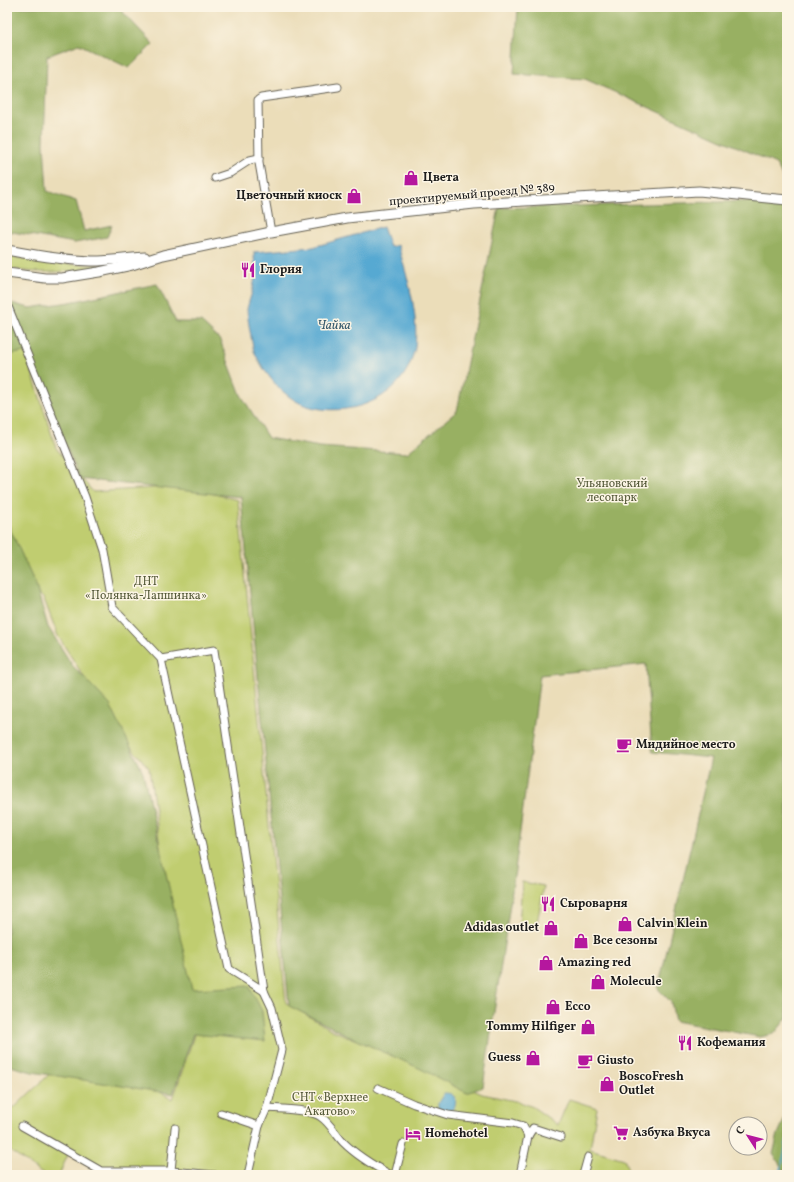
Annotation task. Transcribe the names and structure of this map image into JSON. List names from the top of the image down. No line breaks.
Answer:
{"streets":{"main road":["проектируемый проезд № 389"]},"water":["Чайка"],"parks":["Ульяновский лесопарк","ДНТ «Полянка-Лапшинка»","СНТ «Верхнее Акатово»"],"places":{"shop":["Цвета","Цветочный киоск","Calvin Klein","Adidas outlet","Все сезоны","Amazing red","Molecule","Ecco","Tommy Hilfiger","Guess","BoscoFresh Outlet"],"restaurant":["Глория","Сыроварня","Кофемания"],"cafe":["Мидийное место","Giusto"],"supermarket":["Азбука Вкуса"],"hotel":["Homehotel"]},"north":"top left"}
